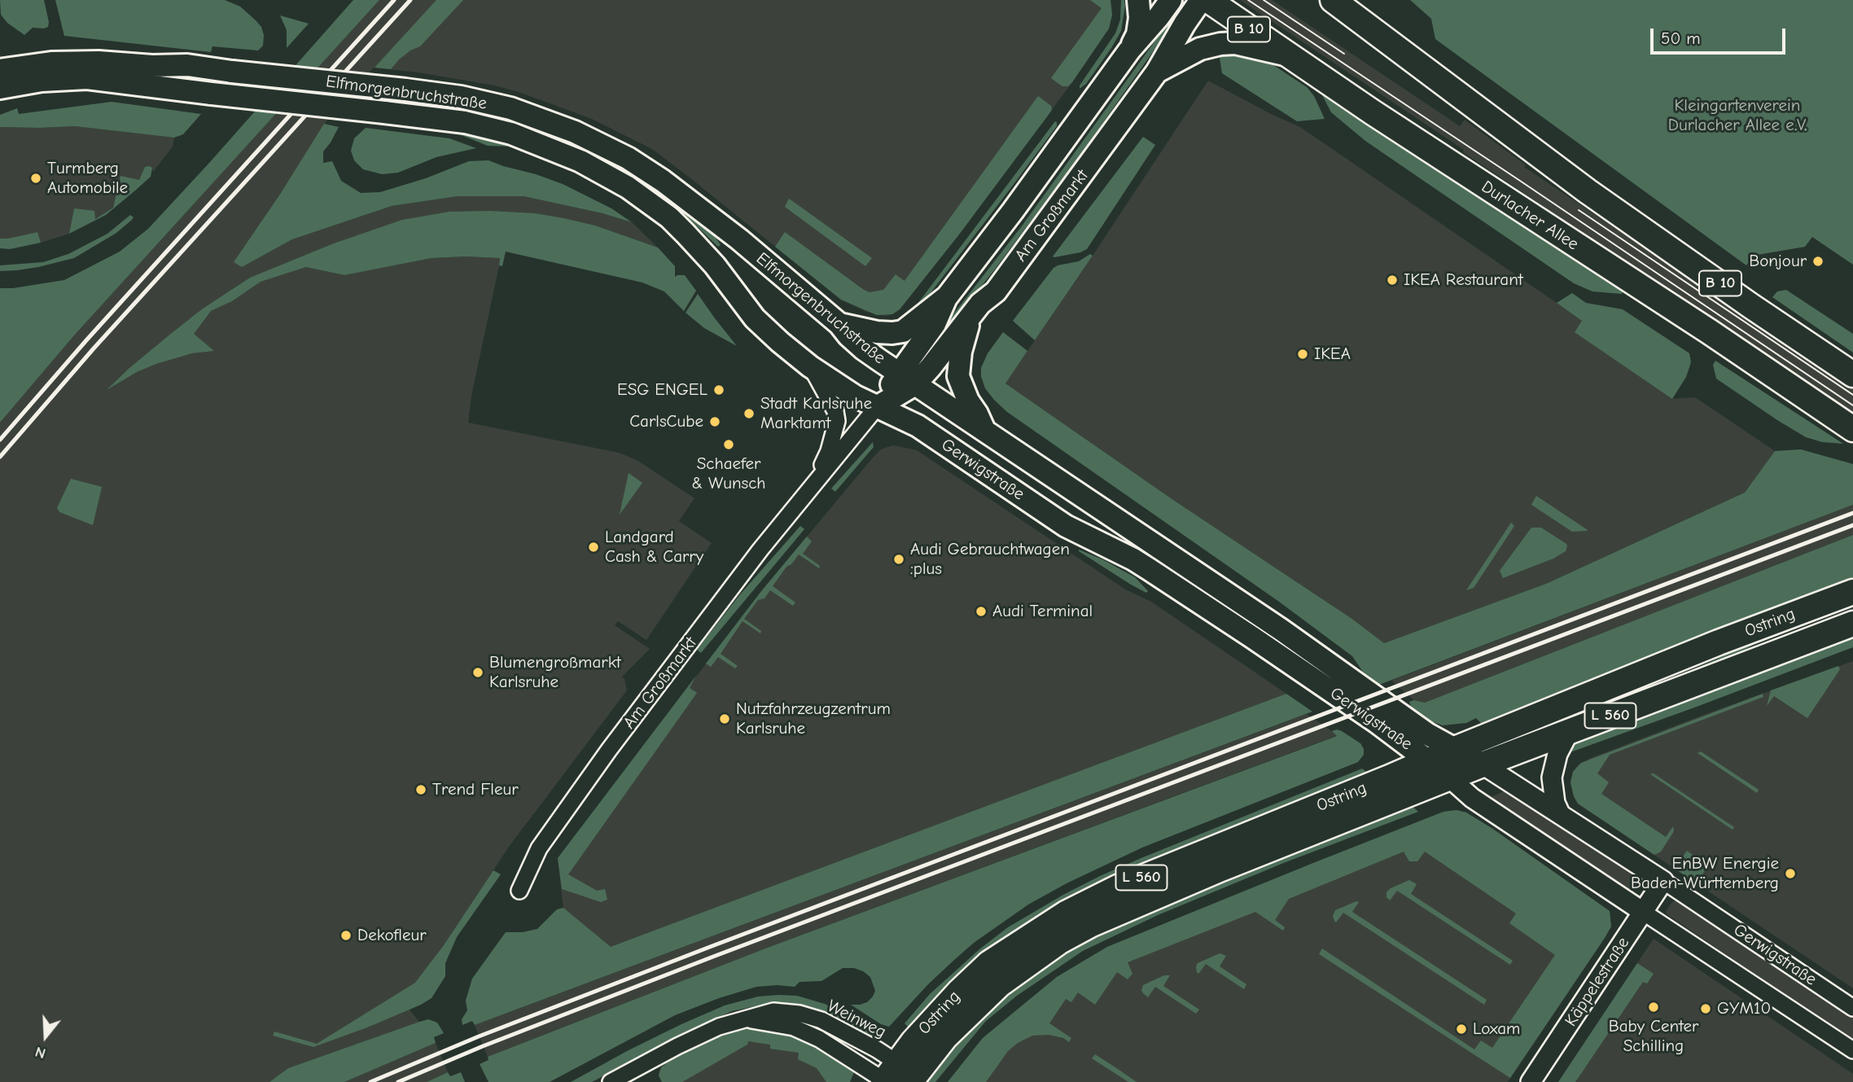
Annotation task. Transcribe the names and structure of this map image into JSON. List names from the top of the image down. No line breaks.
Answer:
{"streets":{"main road":["B 10","Elfmorgenbruchstraße","Am Großmarkt","Durlacher Allee","Gerwigstraße","Ostring","L 560"],"street":["Käppelestraße","Weinweg"]},"crossings":[["Elfmorgenbruchstraße","Am Großmarkt"],["Elfmorgenbruchstraße","Gerwigstraße"],["Am Großmarkt","Gerwigstraße"],["Gerwigstraße","Ostring"],["Gerwigstraße","Käppelestraße"],["Ostring","Weinweg"]],"parks":["Kleingartenverein Durlacher Allee e.V."],"places":["Turmberg Automobile","Bonjour","IKEA Restaurant","IKEA","ESG ENGEL","Stadt Karlsruhe Marktamt","CarlsCube","Schaefer & Wunsch","Landgard Cash & Carry","Audi Gebrauchtwagen :plus","Audi Terminal","Blumengroßmarkt Karlsruhe","Nutzfahrzeugzentrum Karlsruhe","Trend Fleur","EnBW Energie Baden-Württemberg","Dekofleur","Baby Center Schilling","GYM10","Loxam"],"scale_bar":"50 m","north":"bottom"}
